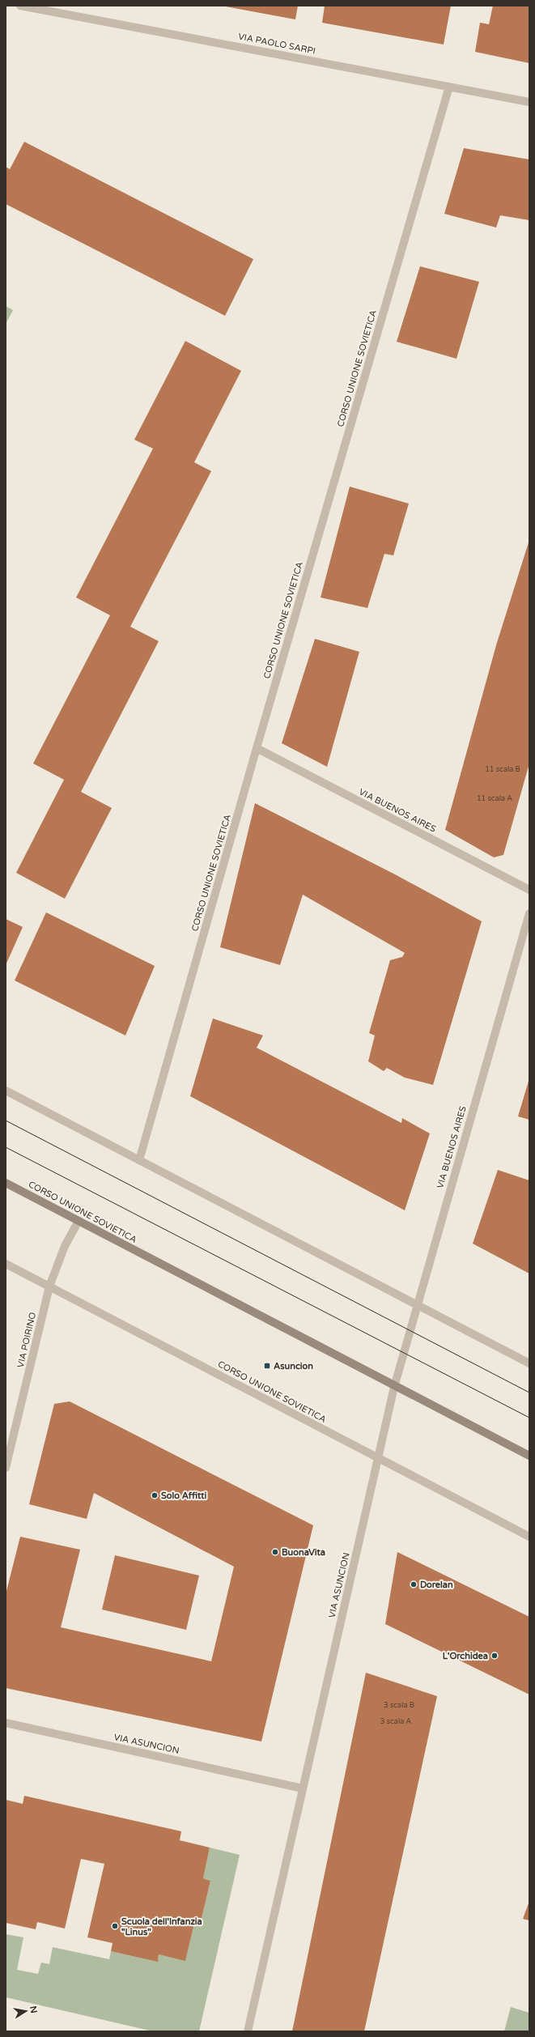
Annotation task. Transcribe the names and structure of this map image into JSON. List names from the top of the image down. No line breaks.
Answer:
{"streets":{"main road":["CORSO UNIONE SOVIETICA"],"street":["VIA PAOLO SARPI","VIA BUENOS AIRES","VIA POIRINO","VIA ASUNCION"]},"crossings":[["VIA PAOLO SARPI","CORSO UNIONE SOVIETICA"],["CORSO UNIONE SOVIETICA","VIA BUENOS AIRES"],["CORSO UNIONE SOVIETICA","VIA POIRINO"],["CORSO UNIONE SOVIETICA","VIA ASUNCION"],["VIA BUENOS AIRES","VIA ASUNCION"]],"places":{"transit":["Asuncion"],"other":["Solo Affitti","BuonaVita","Dorelan","L'Orchidea","Scuola dell'Infanzia \"Linus\""]},"house_numbers":["11 scala B","11 scala A","3 scala B","3 scala A"],"north":"right"}
